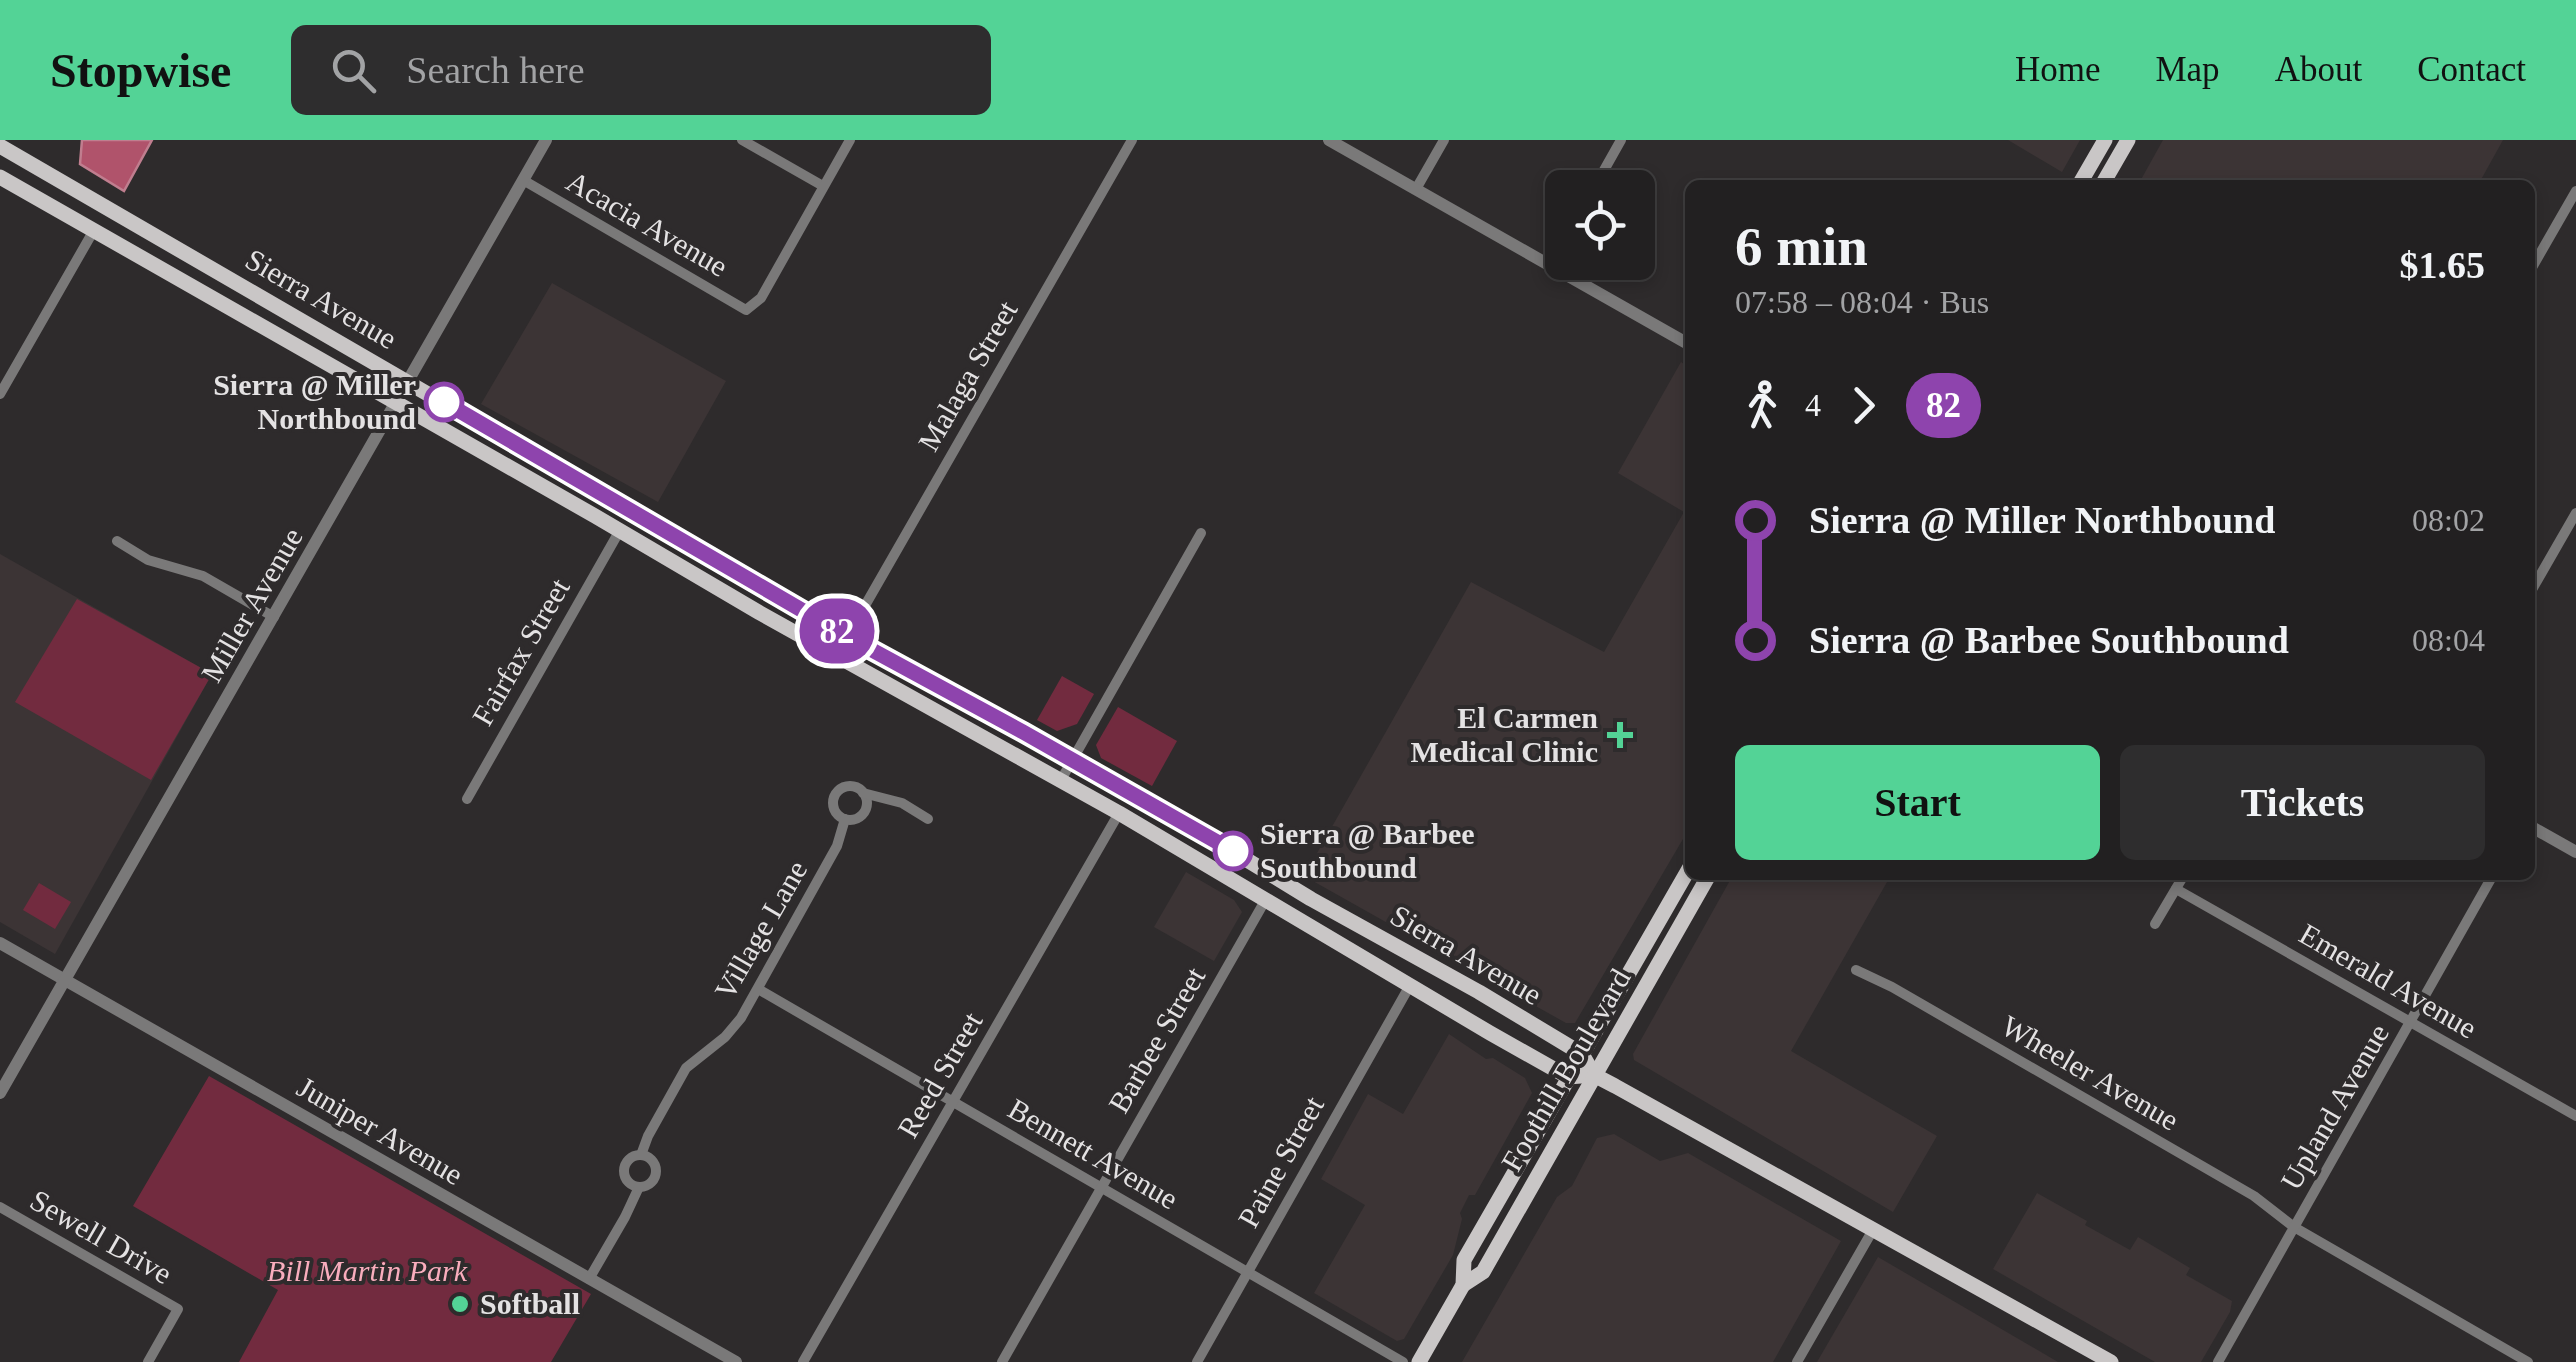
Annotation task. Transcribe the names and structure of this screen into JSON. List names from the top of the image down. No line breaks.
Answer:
{"streets":{"main road":["Sierra Avenue","Foothill Boulevard"],"street":["Acacia Avenue","Malaga Street","Miller Avenue","Fairfax Street","Village Lane","Emerald Avenue","Barbee Street","Wheeler Avenue","Reed Street","Upland Avenue","Juniper Avenue","Bennett Avenue","Paine Street","Sewell Drive"]},"crossings":[["Acacia Avenue","Miller Avenue"],["Sierra Avenue","Malaga Street"],["Sierra Avenue","Miller Avenue"],["Sierra Avenue","Fairfax Street"],["Sierra Avenue","Barbee Street"],["Sierra Avenue","Foothill Boulevard"],["Sierra Avenue","Reed Street"],["Sierra Avenue","Paine Street"],["Miller Avenue","Juniper Avenue"],["Village Lane","Bennett Avenue"],["Emerald Avenue","Upland Avenue"],["Barbee Street","Bennett Avenue"],["Wheeler Avenue","Upland Avenue"],["Reed Street","Bennett Avenue"],["Bennett Avenue","Paine Street"]],"parks":["Bill Martin Park"],"places":{"other":["Sierra @ Miller Northbound","Sierra @ Barbee Southbound","Softball"],"health":["El Carmen Medical Clinic"]},"lines":["bus line 82"],"page":{"header":"Stopwise","search":"Search here","nav":["Home","Map","About","Contact"],"on_map":"82","heading":["6 min","07:58 – 08:04 · Bus","$1.65"],"legs":["4","82"],"list":[{"name":"Sierra @ Miller Northbound","value":"08:02"},{"name":"Sierra @ Barbee Southbound","value":"08:04"}],"buttons":["Start","Tickets"]}}
